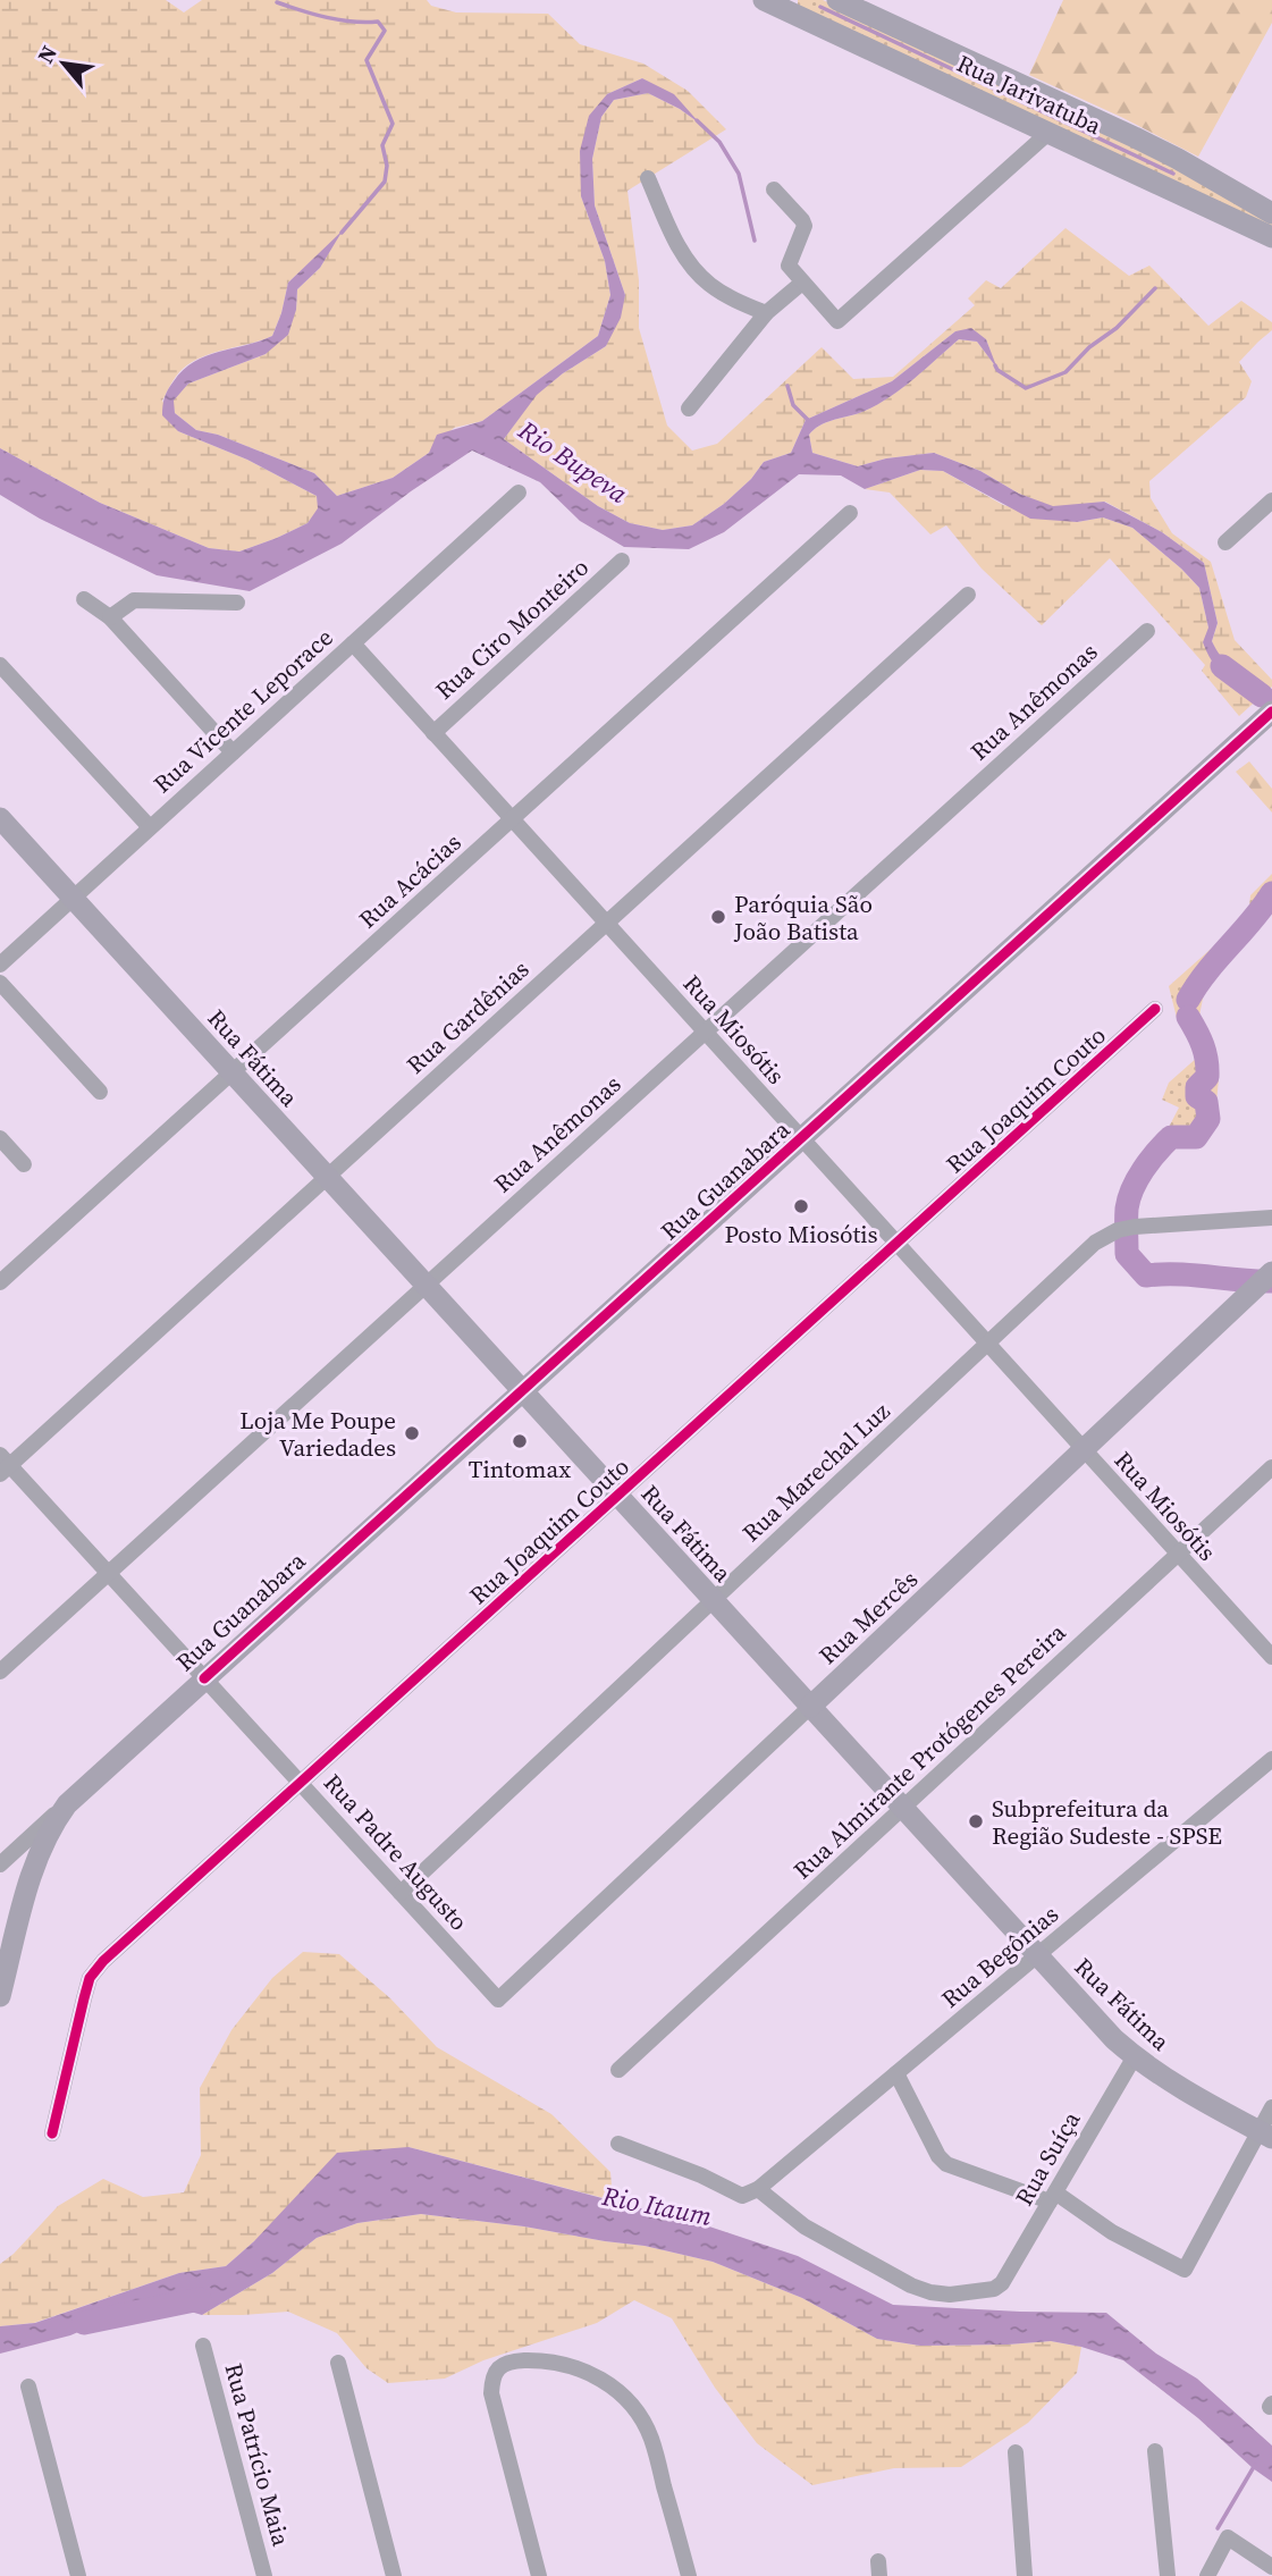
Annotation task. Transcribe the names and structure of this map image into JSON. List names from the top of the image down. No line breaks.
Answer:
{"streets":{"main road":["Rua Jarivatuba","Rua Fátima","Rua Guanabara","Rua Mercês"],"street":["Rua Ciro Monteiro","Rua Anêmonas","Rua Vicente Leporace","Rua Acácias","Rua Gardênias","Rua Miosótis","Rua Joaquim Couto","Rua Marechal Luz","Rua Almirante Protógenes Pereira","Rua Padre Augusto","Rua Begônias","Rua Suíça","Rua Patrício Maia"]},"crossings":[["Rua Ciro Monteiro","Rua Miosótis"],["Rua Anêmonas","Rua Miosótis"],["Rua Anêmonas","Rua Fátima"],["Rua Anêmonas","Rua Padre Augusto"],["Rua Vicente Leporace","Rua Miosótis"],["Rua Vicente Leporace","Rua Fátima"],["Rua Acácias","Rua Miosótis"],["Rua Acácias","Rua Fátima"],["Rua Gardênias","Rua Miosótis"],["Rua Gardênias","Rua Fátima"],["Rua Gardênias","Rua Padre Augusto"],["Rua Miosótis","Rua Joaquim Couto"],["Rua Miosótis","Rua Guanabara"],["Rua Miosótis","Rua Marechal Luz"],["Rua Miosótis","Rua Mercês"],["Rua Miosótis","Rua Almirante Protógenes Pereira"],["Rua Fátima","Rua Joaquim Couto"],["Rua Fátima","Rua Guanabara"],["Rua Fátima","Rua Marechal Luz"],["Rua Fátima","Rua Mercês"],["Rua Fátima","Rua Almirante Protógenes Pereira"],["Rua Fátima","Rua Begônias"],["Rua Fátima","Rua Suíça"],["Rua Joaquim Couto","Rua Padre Augusto"],["Rua Guanabara","Rua Padre Augusto"],["Rua Marechal Luz","Rua Padre Augusto"],["Rua Mercês","Rua Padre Augusto"],["Rua Begônias","Rua Suíça"]],"water":["Rio Bupeva","Rio Itaum"],"places":["Paróquia São João Batista","Posto Miosótis","Loja Me Poupe Variedades","Tintomax","Subprefeitura da Região Sudeste - SPSE"],"north":"top left"}
